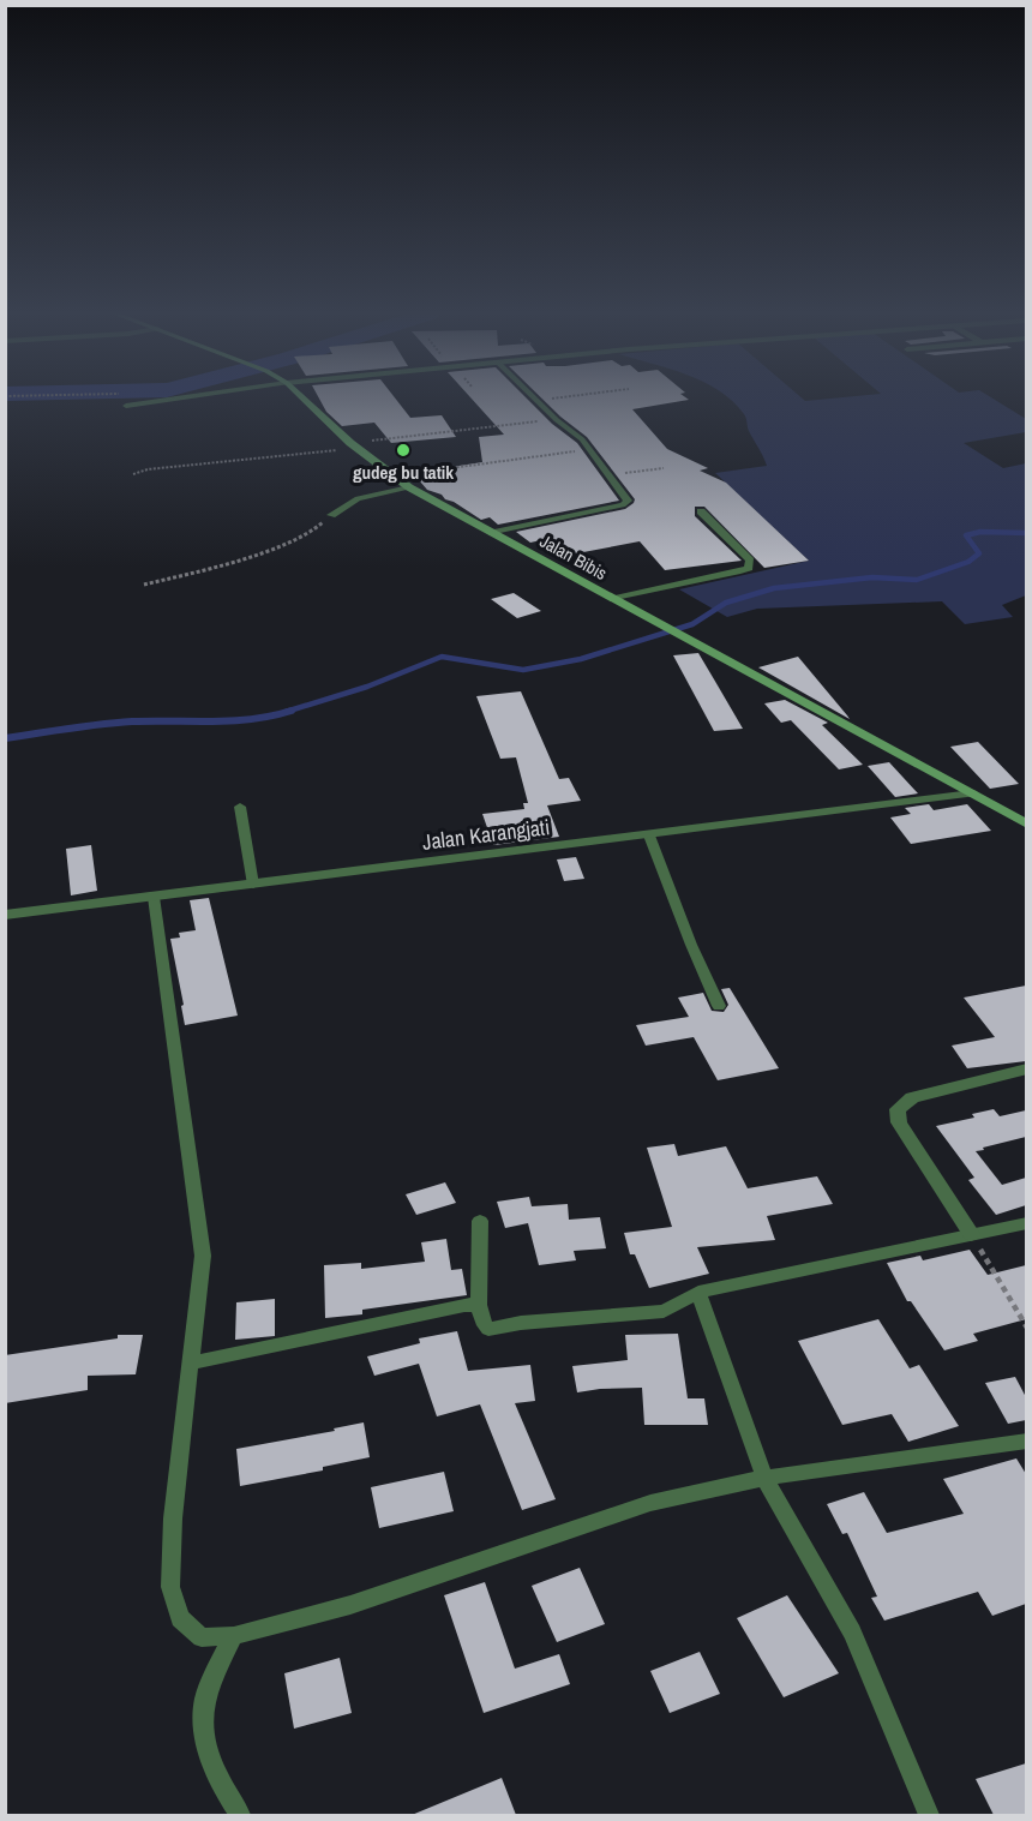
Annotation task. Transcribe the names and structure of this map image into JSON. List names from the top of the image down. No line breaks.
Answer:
{"streets":{"main road":["Jalan Bibis"],"street":["Jalan Karangjati"]},"crossings":[["Jalan Bibis","Jalan Karangjati"]],"places":["gudeg bu tatik"]}
